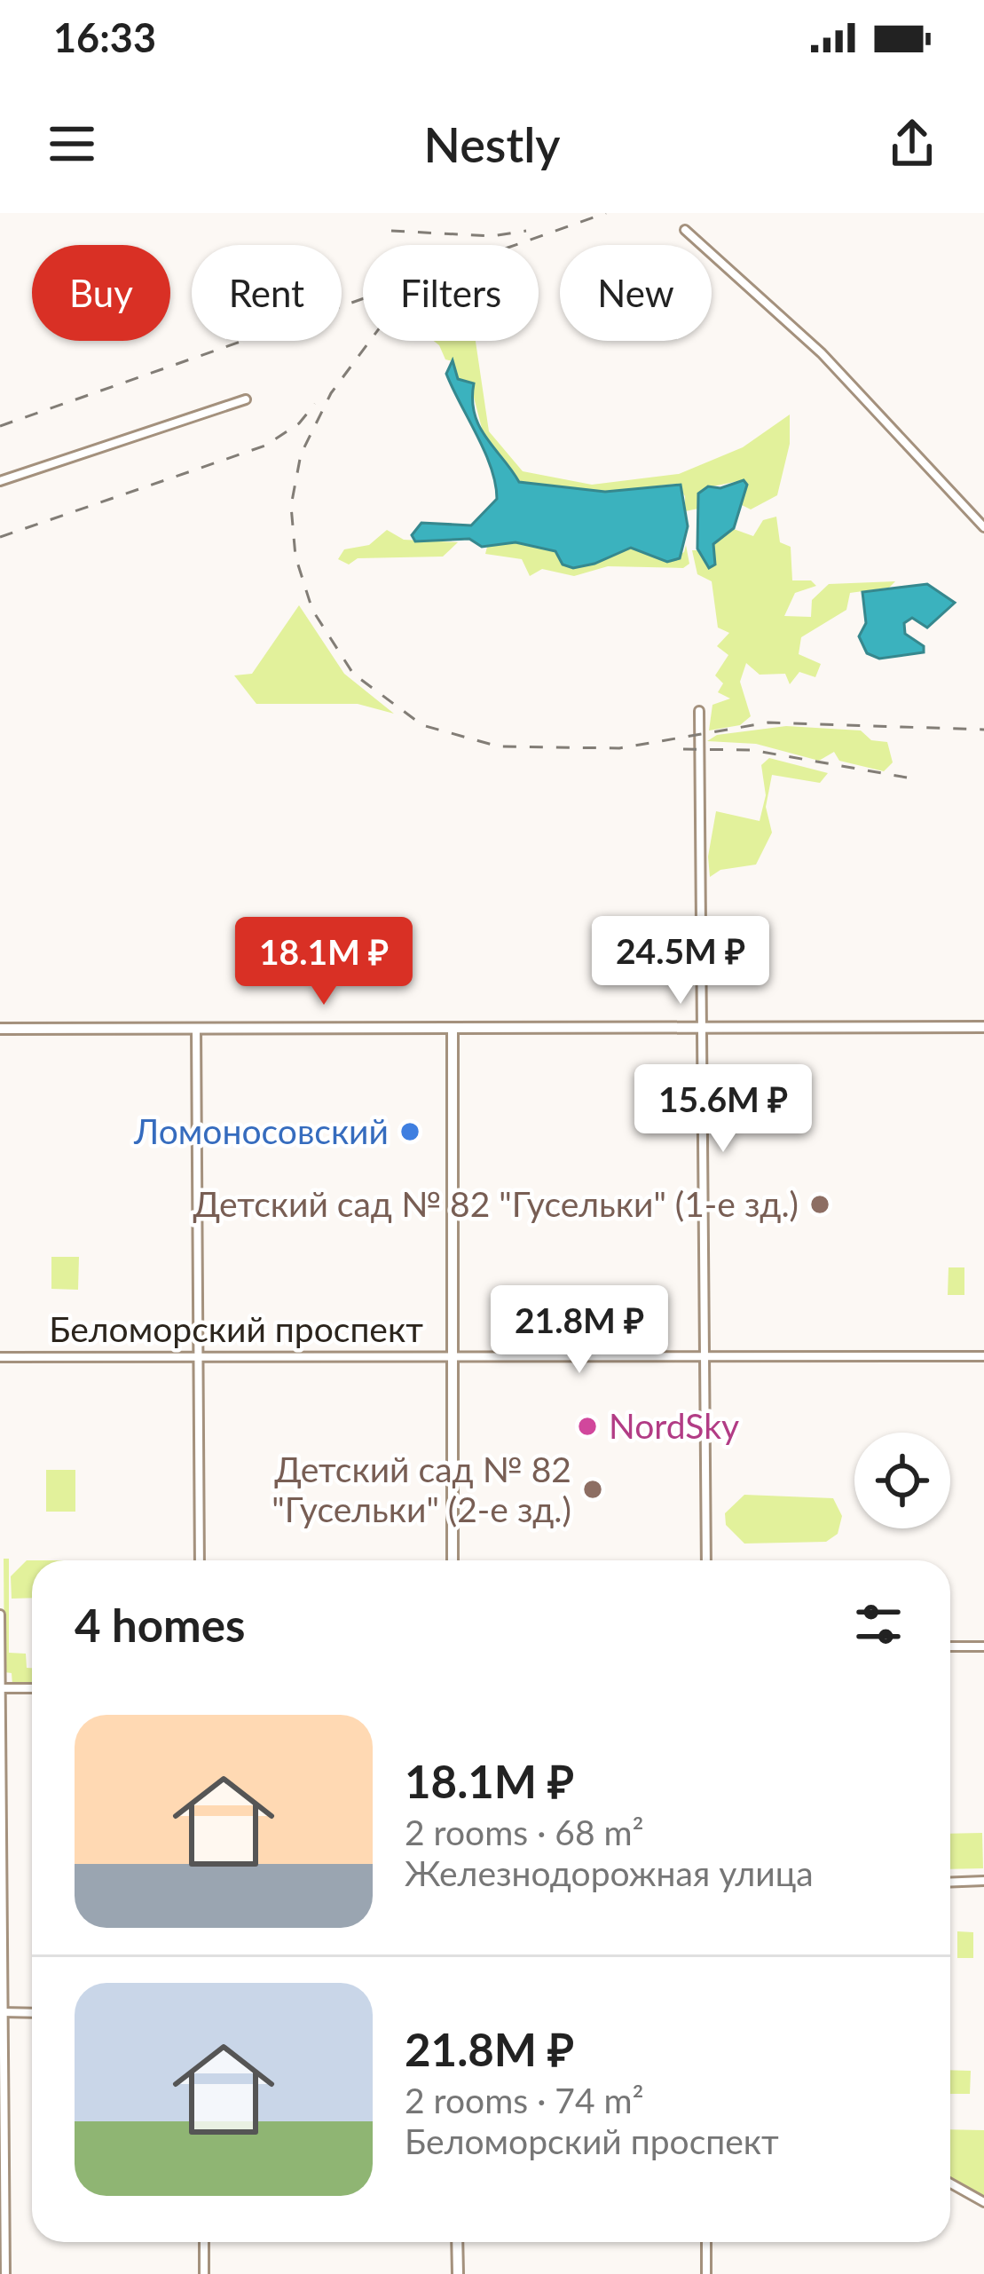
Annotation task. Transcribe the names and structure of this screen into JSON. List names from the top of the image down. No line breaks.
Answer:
{"streets":{"street":["Беломорский проспект"]},"places":["Ломоносовский","Детский сад № 82 \"Гусельки\" (1-е зд.)","NordSky","Детский сад № 82 \"Гусельки\" (2-е зд.)"],"page":{"status":"16:33","header":"Nestly","chip":["Buy","Rent","Filters","New"],"price":["24.5M ₽","18.1M ₽","15.6M ₽","21.8M ₽"],"heading":"4 homes","list":[{"name":"18.1M ₽","note":"2 rooms · 68 m² · Железнодорожная улица"},{"name":"21.8M ₽","note":"2 rooms · 74 m² · Беломорский проспект"}]}}
